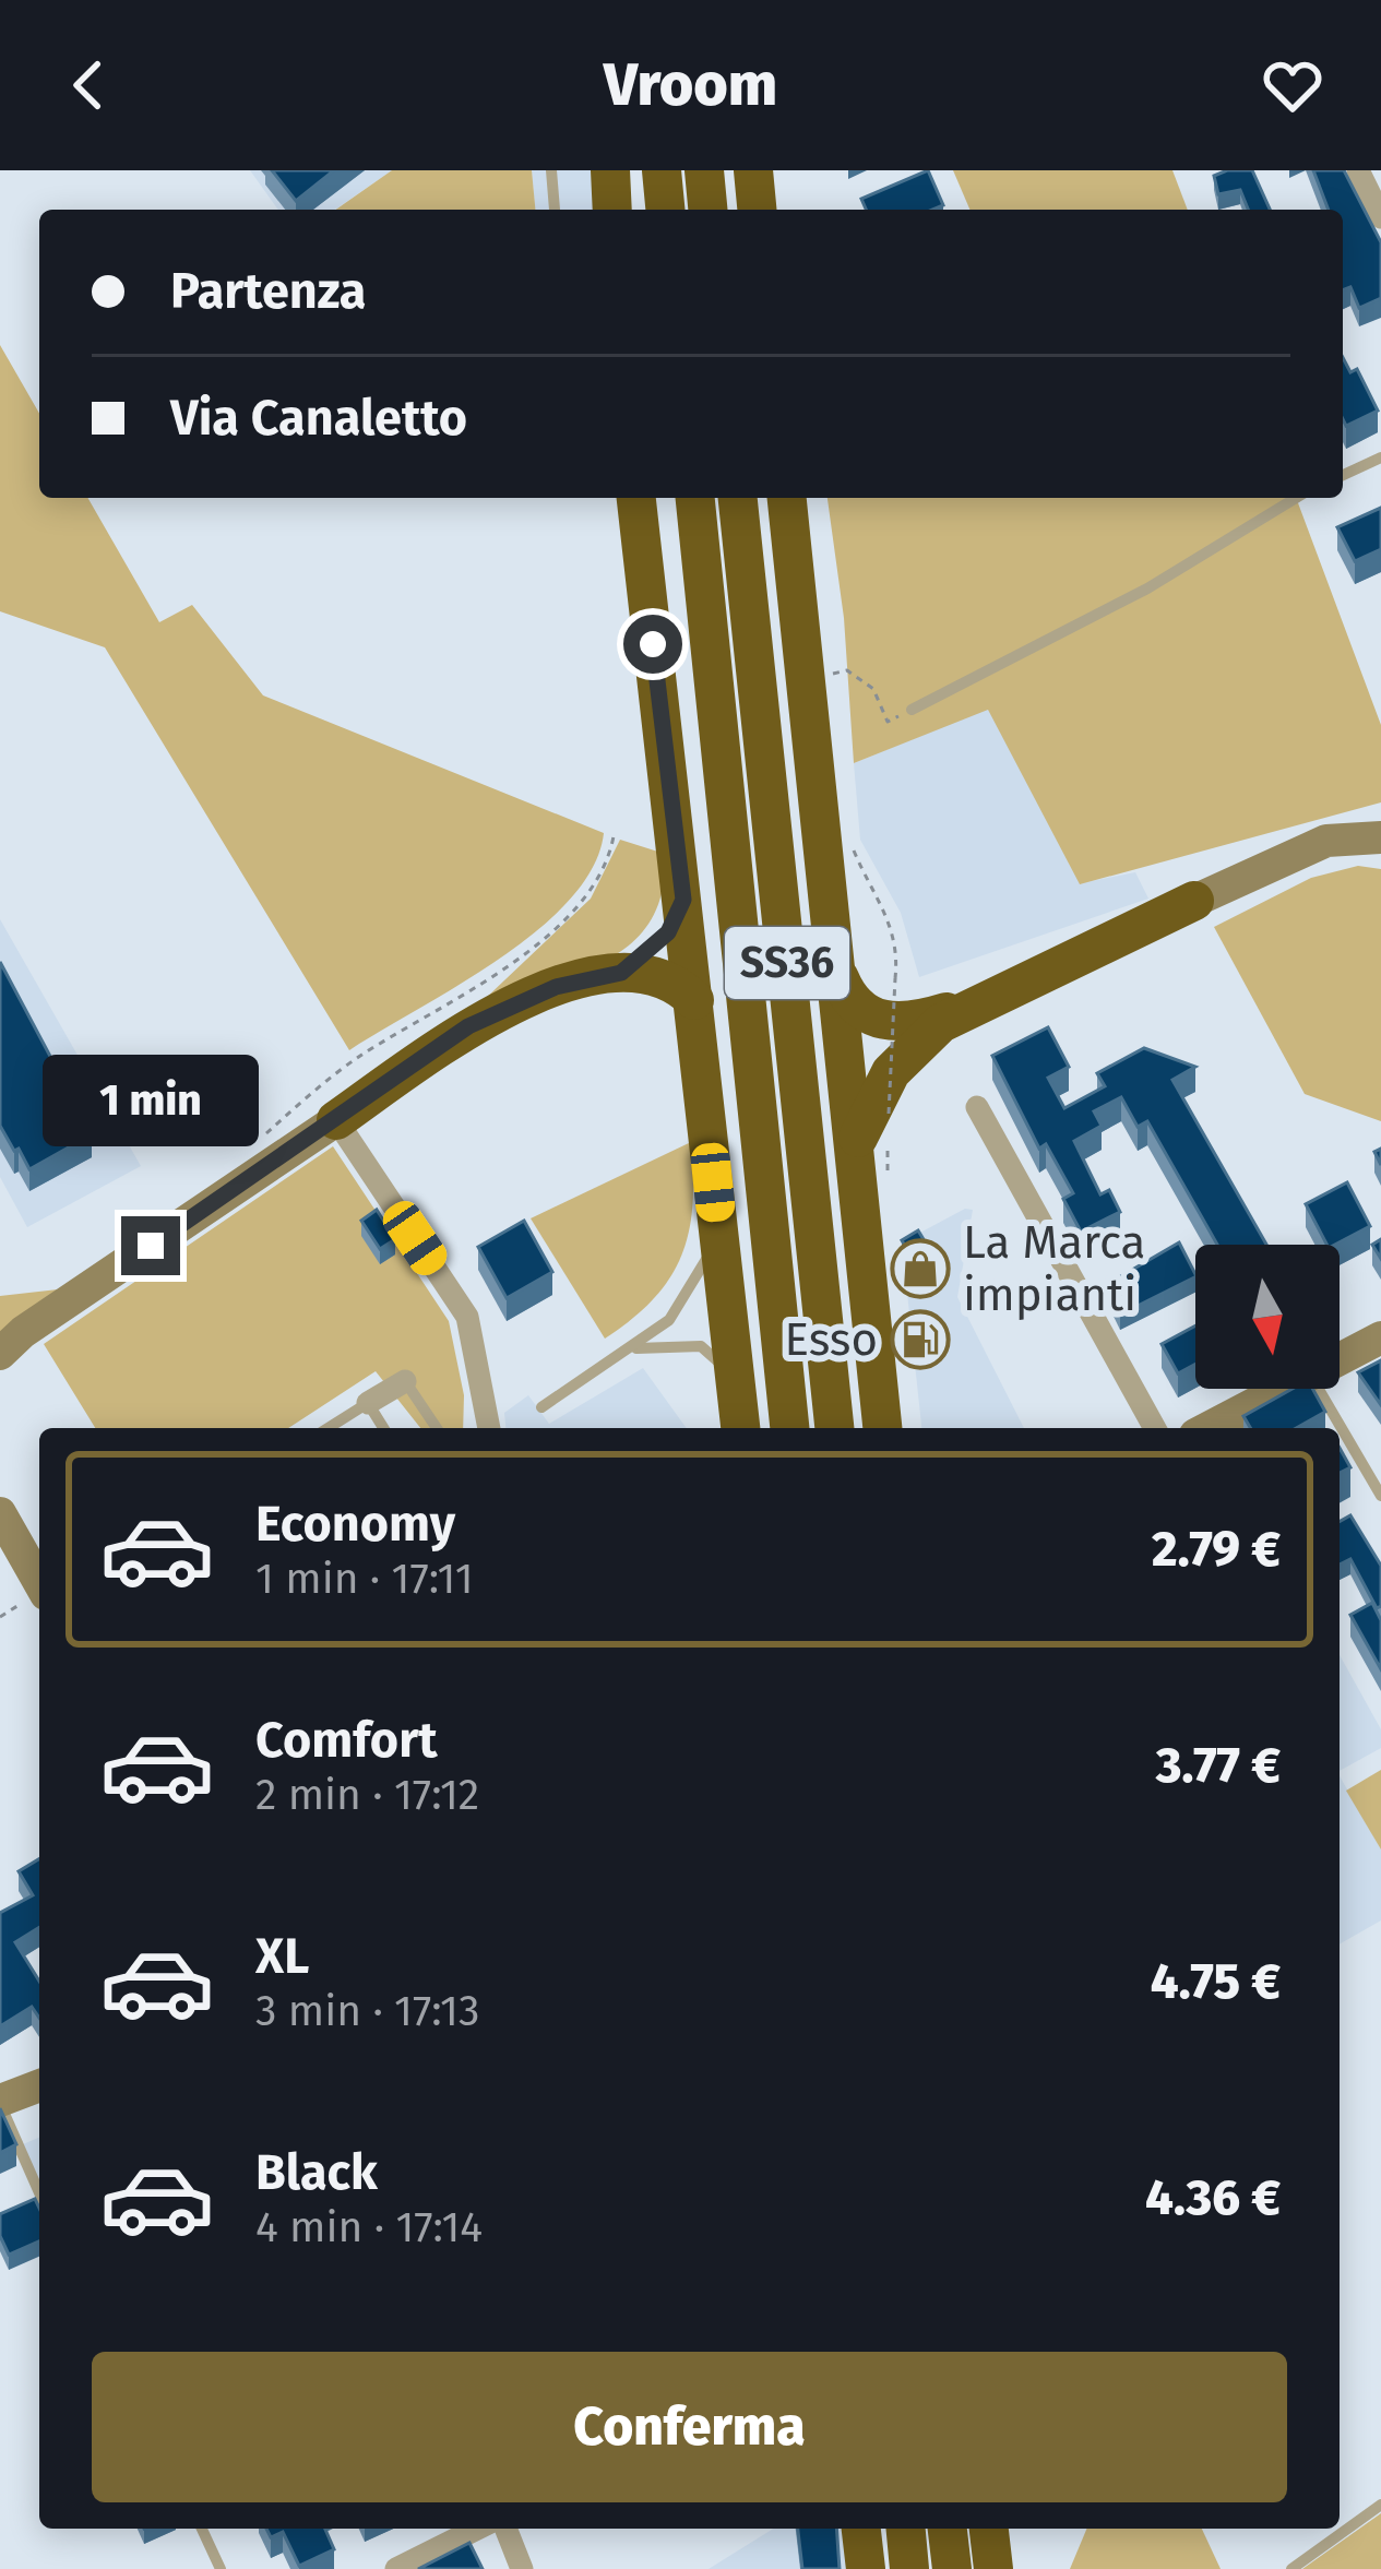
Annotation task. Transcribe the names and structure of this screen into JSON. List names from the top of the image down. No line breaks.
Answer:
{"streets":{"highway":["SS36"]},"places":{"shop":["La Marca impianti"],"fuel station":["Esso"]},"north":"bottom","page":{"header":"Vroom","banner":["Partenza","Via Canaletto"],"bubble":"1 min","list":[{"name":"Economy","note":"1 min · 17:11","value":"2.79 €"},{"name":"Comfort","note":"2 min · 17:12","value":"3.77 €"},{"name":"XL","note":"3 min · 17:13","value":"4.75 €"},{"name":"Black","note":"4 min · 17:14","value":"4.36 €"}],"buttons":"Conferma"}}
